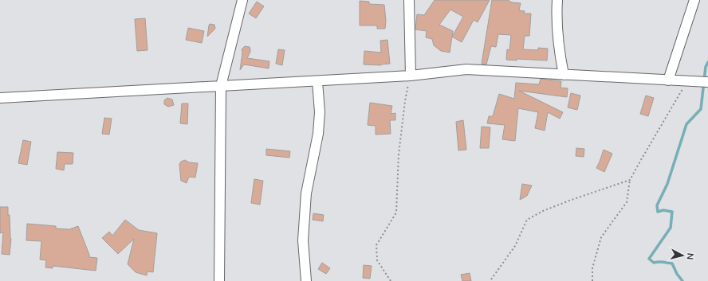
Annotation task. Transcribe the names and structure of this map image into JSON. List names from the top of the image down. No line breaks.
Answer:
{"north":"right"}
